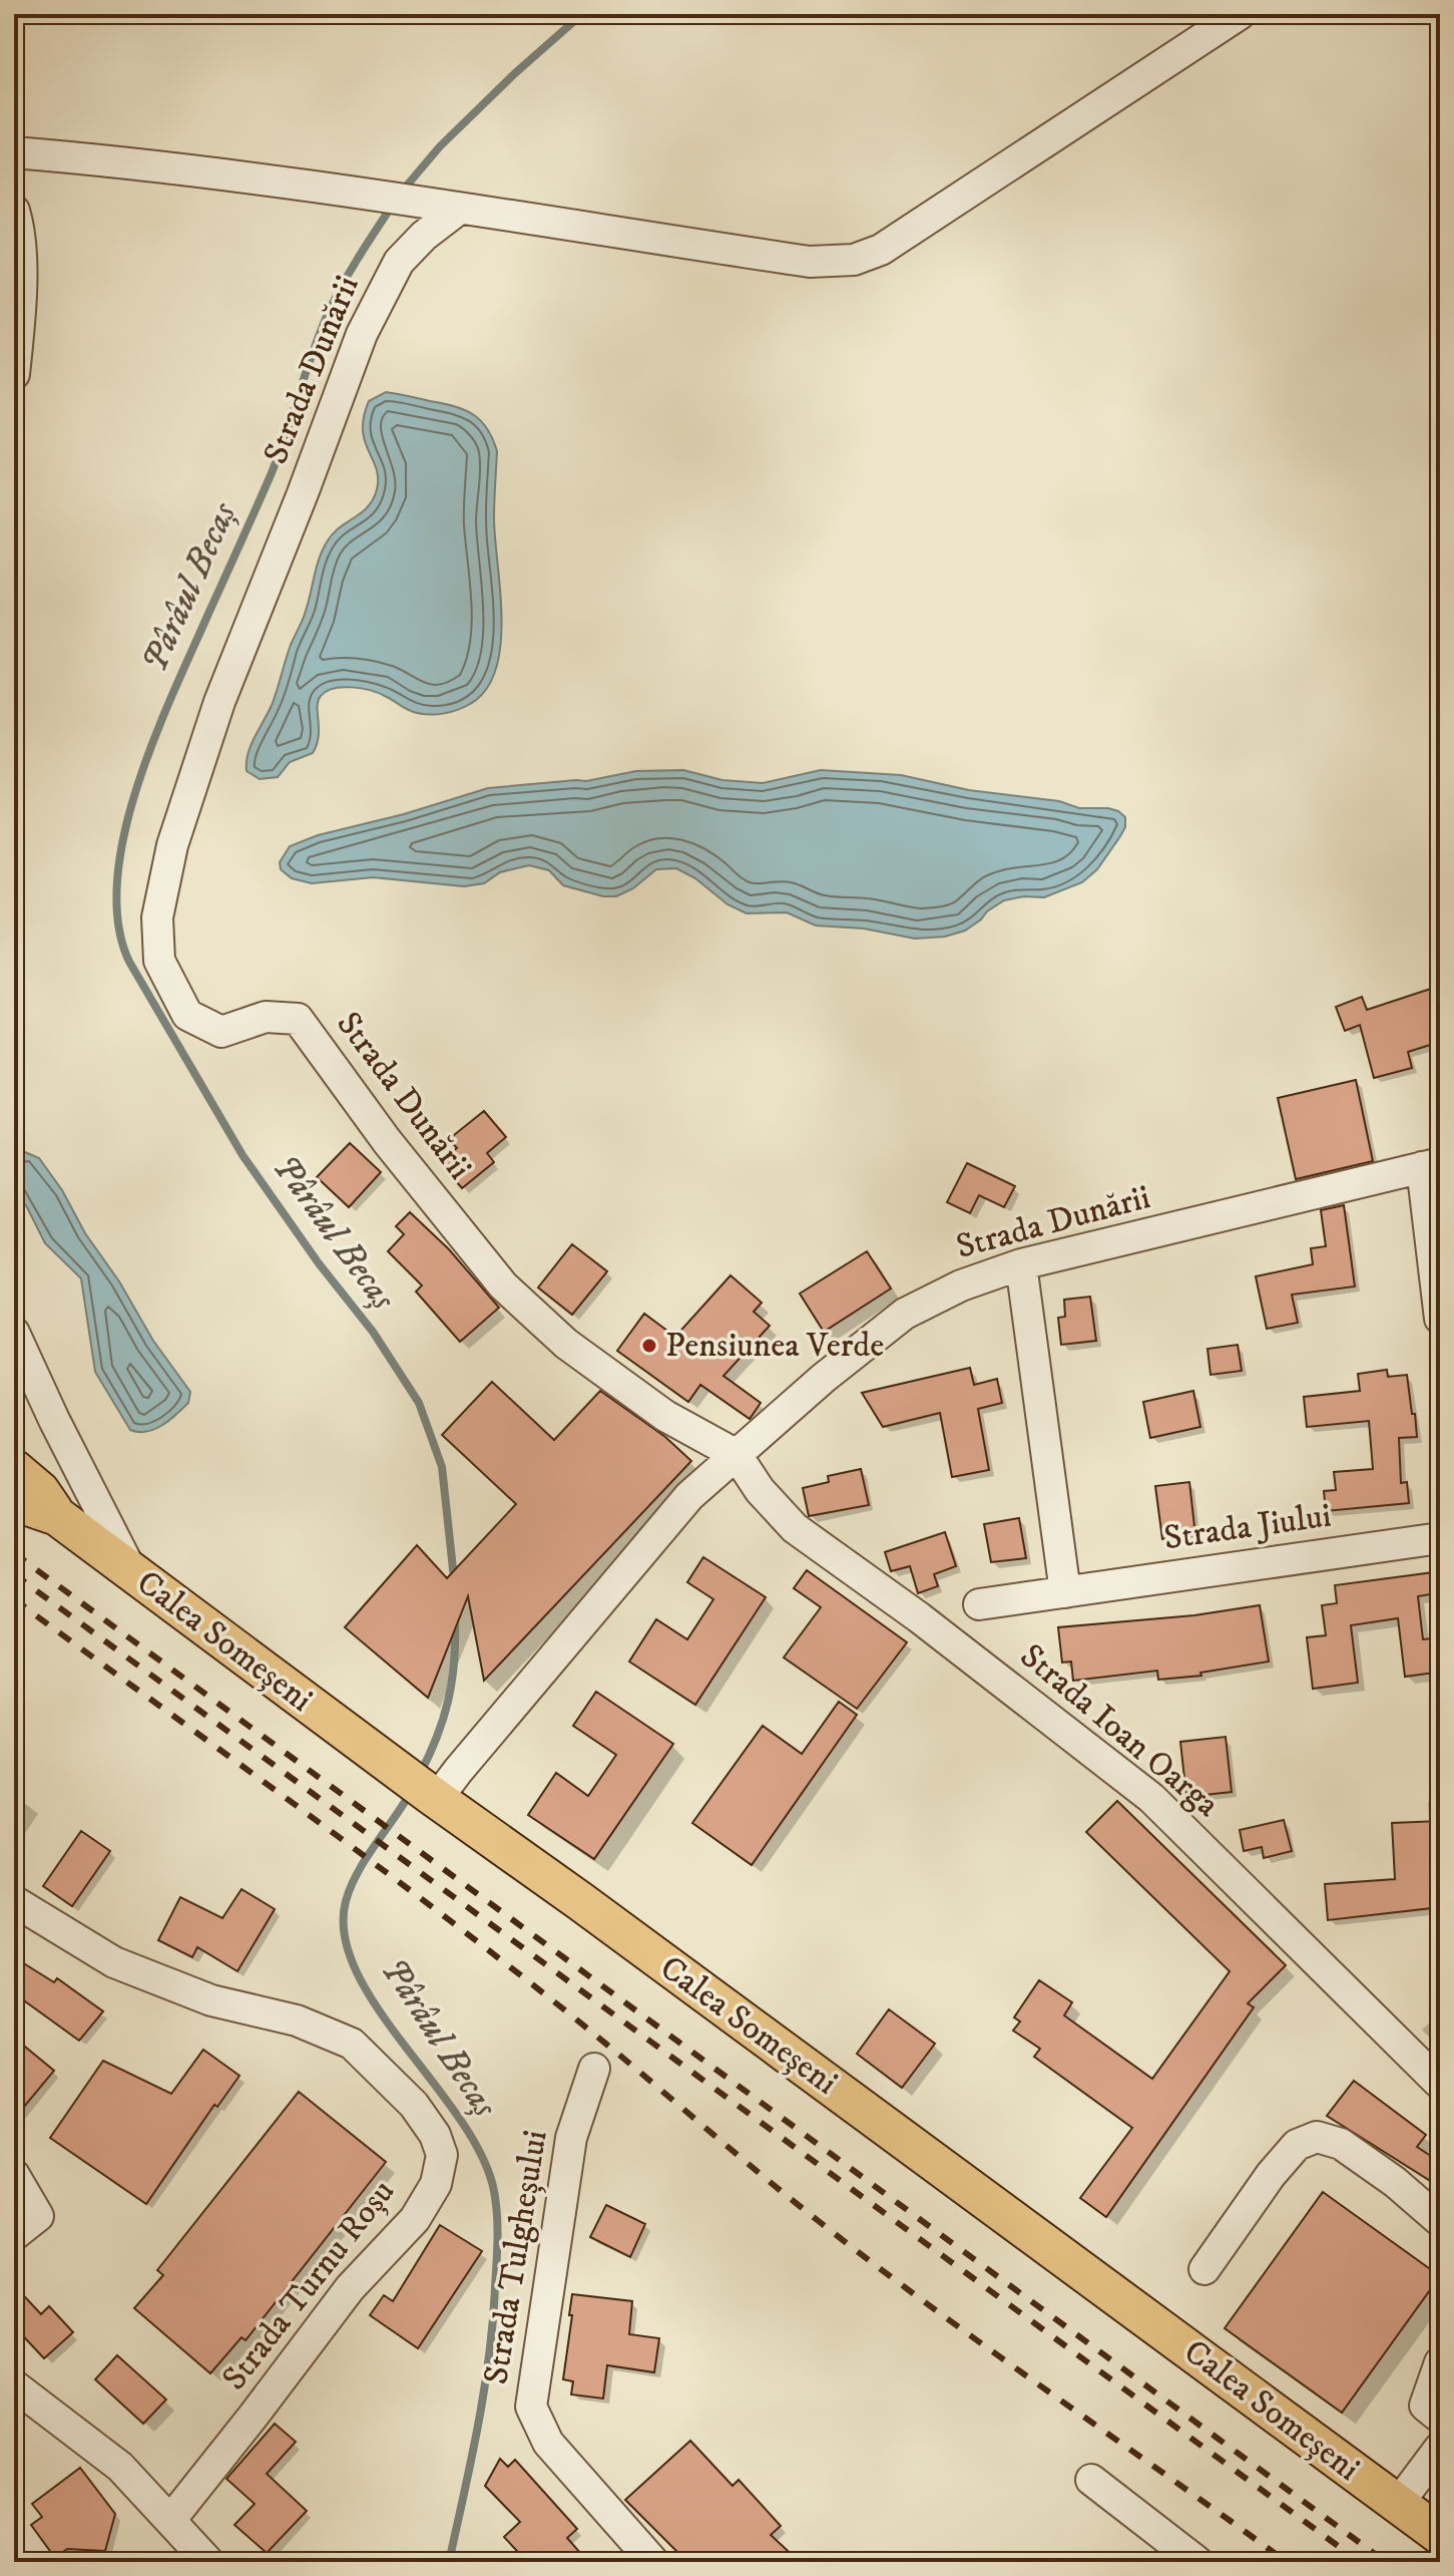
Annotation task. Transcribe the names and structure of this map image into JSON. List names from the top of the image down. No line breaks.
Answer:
{"streets":{"main road":["Calea Someșeni"],"street":["Strada Dunării","Strada Jiului","Strada Ioan Oarga","Strada Tulgheșului","Strada Turnu Roșu"]},"crossings":[["Strada Dunării","Calea Someșeni"],["Strada Dunării","Strada Ioan Oarga"]],"water":["Pârâul Becaș"],"places":["Pensiunea Verde"]}
